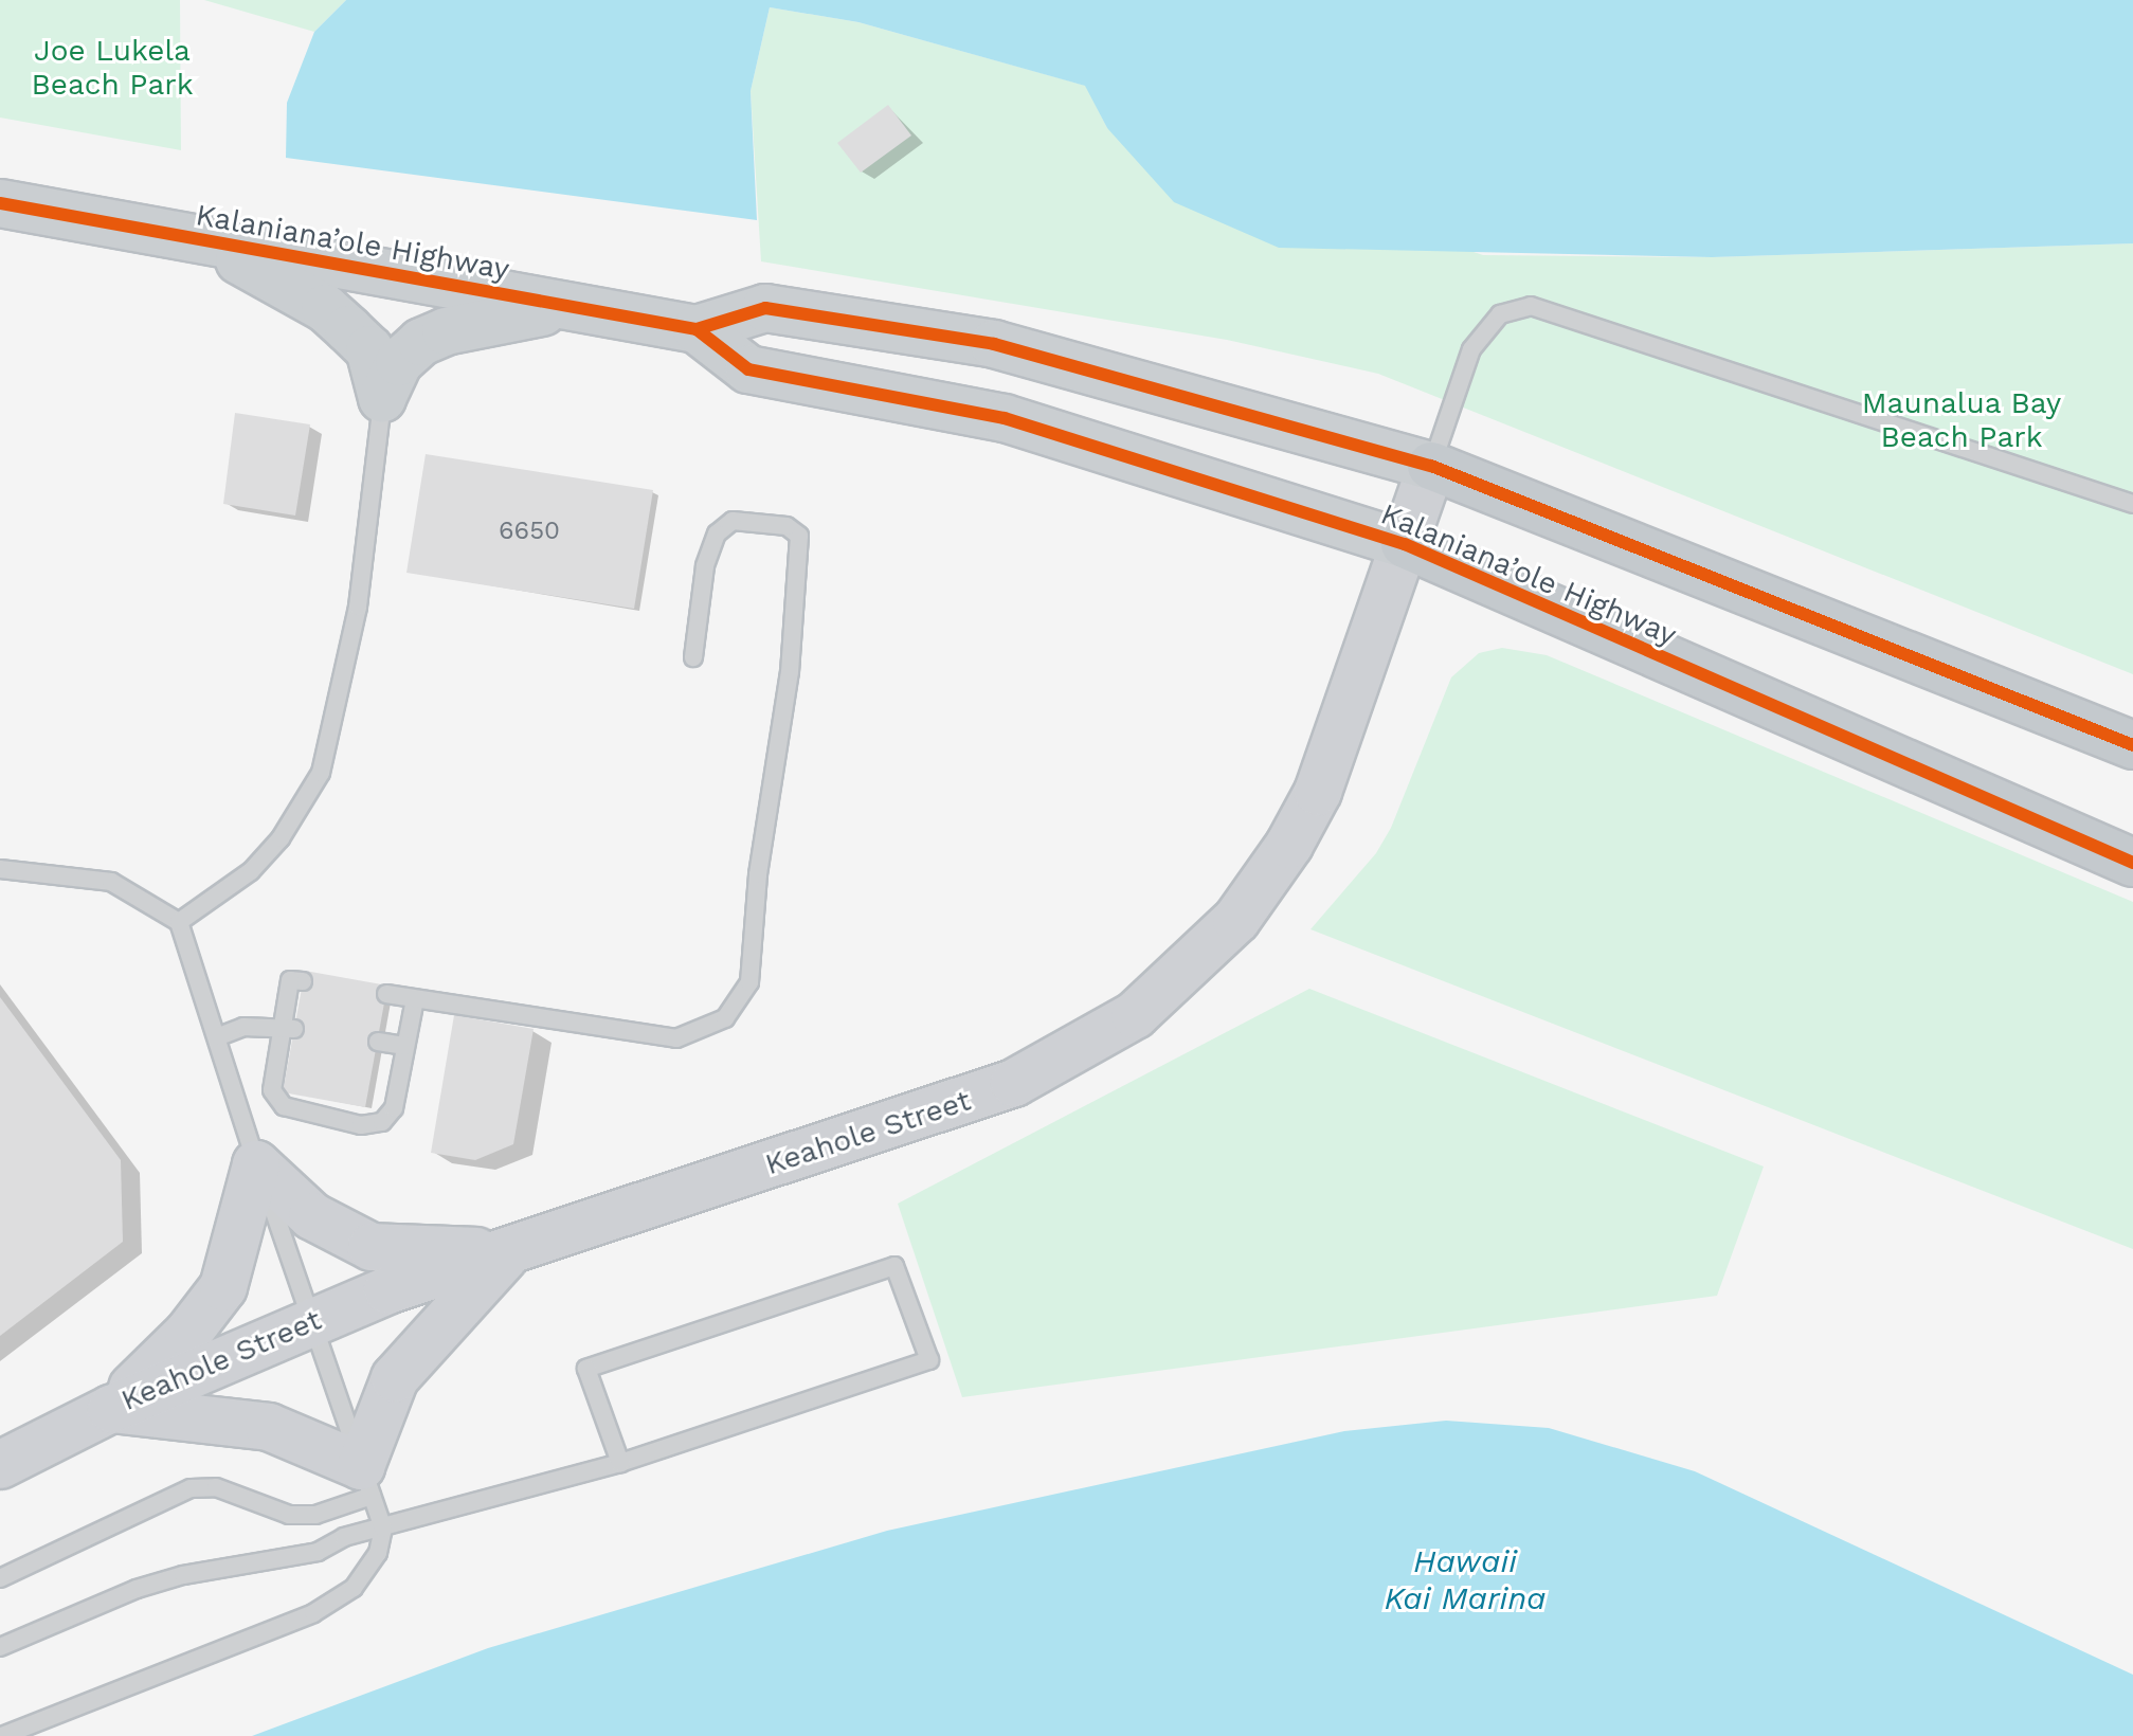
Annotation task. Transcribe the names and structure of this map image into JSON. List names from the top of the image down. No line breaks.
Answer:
{"streets":{"highway":["Kalaniana’ole Highway"],"main road":["Keahole Street"]},"crossings":[["Kalaniana’ole Highway","Keahole Street"]],"water":["Hawaii Kai Marina"],"parks":["Joe Lukela Beach Park","Maunalua Bay Beach Park"],"house_numbers":["6650"]}
